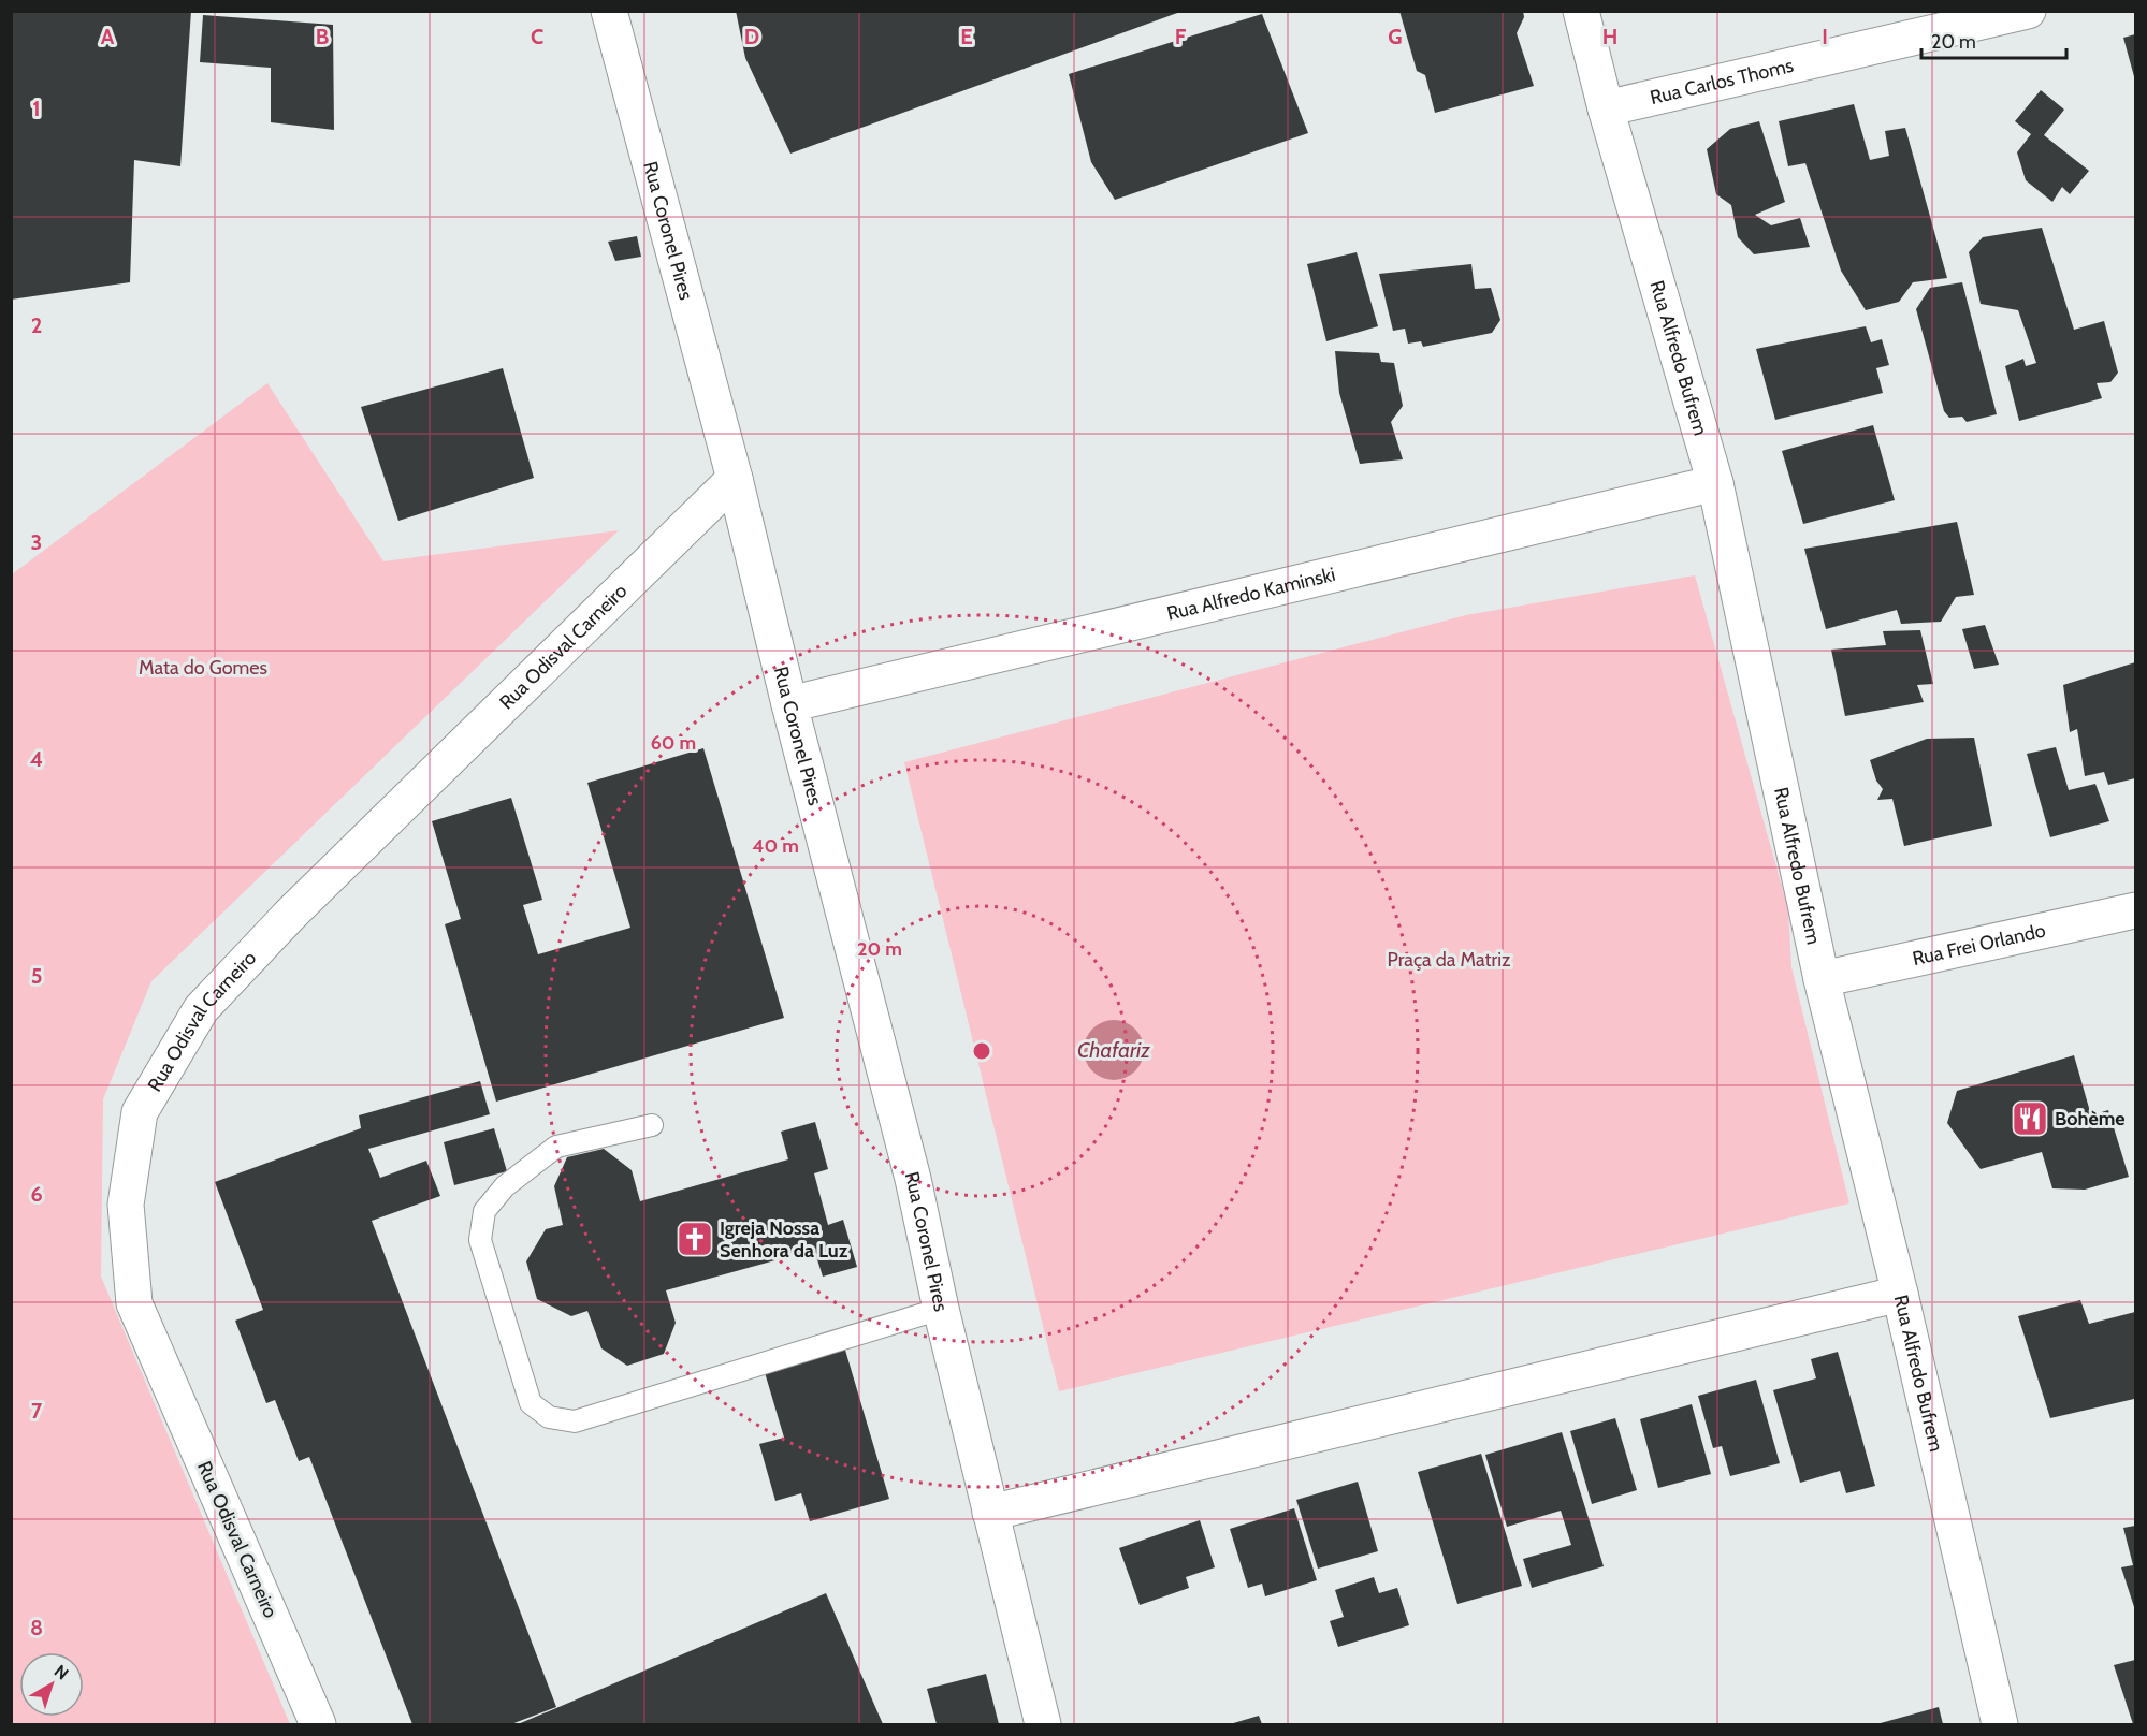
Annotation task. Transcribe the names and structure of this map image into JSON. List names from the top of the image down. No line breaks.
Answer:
{"streets":{"street":["Rua Carlos Thoms","Rua Coronel Pires","Rua Alfredo Bufrem","Rua Alfredo Kaminski","Rua Odisval Carneiro","Rua Frei Orlando"]},"crossings":[["Rua Carlos Thoms","Rua Alfredo Bufrem"],["Rua Coronel Pires","Rua Alfredo Kaminski"],["Rua Coronel Pires","Rua Odisval Carneiro"],["Rua Alfredo Bufrem","Rua Alfredo Kaminski"],["Rua Alfredo Bufrem","Rua Frei Orlando"]],"water":["Chafariz"],"parks":["Mata do Gomes","Praça da Matriz"],"places":{"restaurant":["Bohème"],"church":["Igreja Nossa Senhora da Luz"]},"scale_bar":"20 m","north":"top right","grid":{"columns":["A","B","C","D","E","F","G","H","I"],"rows":["1","2","3","4","5","6","7","8"]},"rings":["60 m","40 m","20 m"]}
